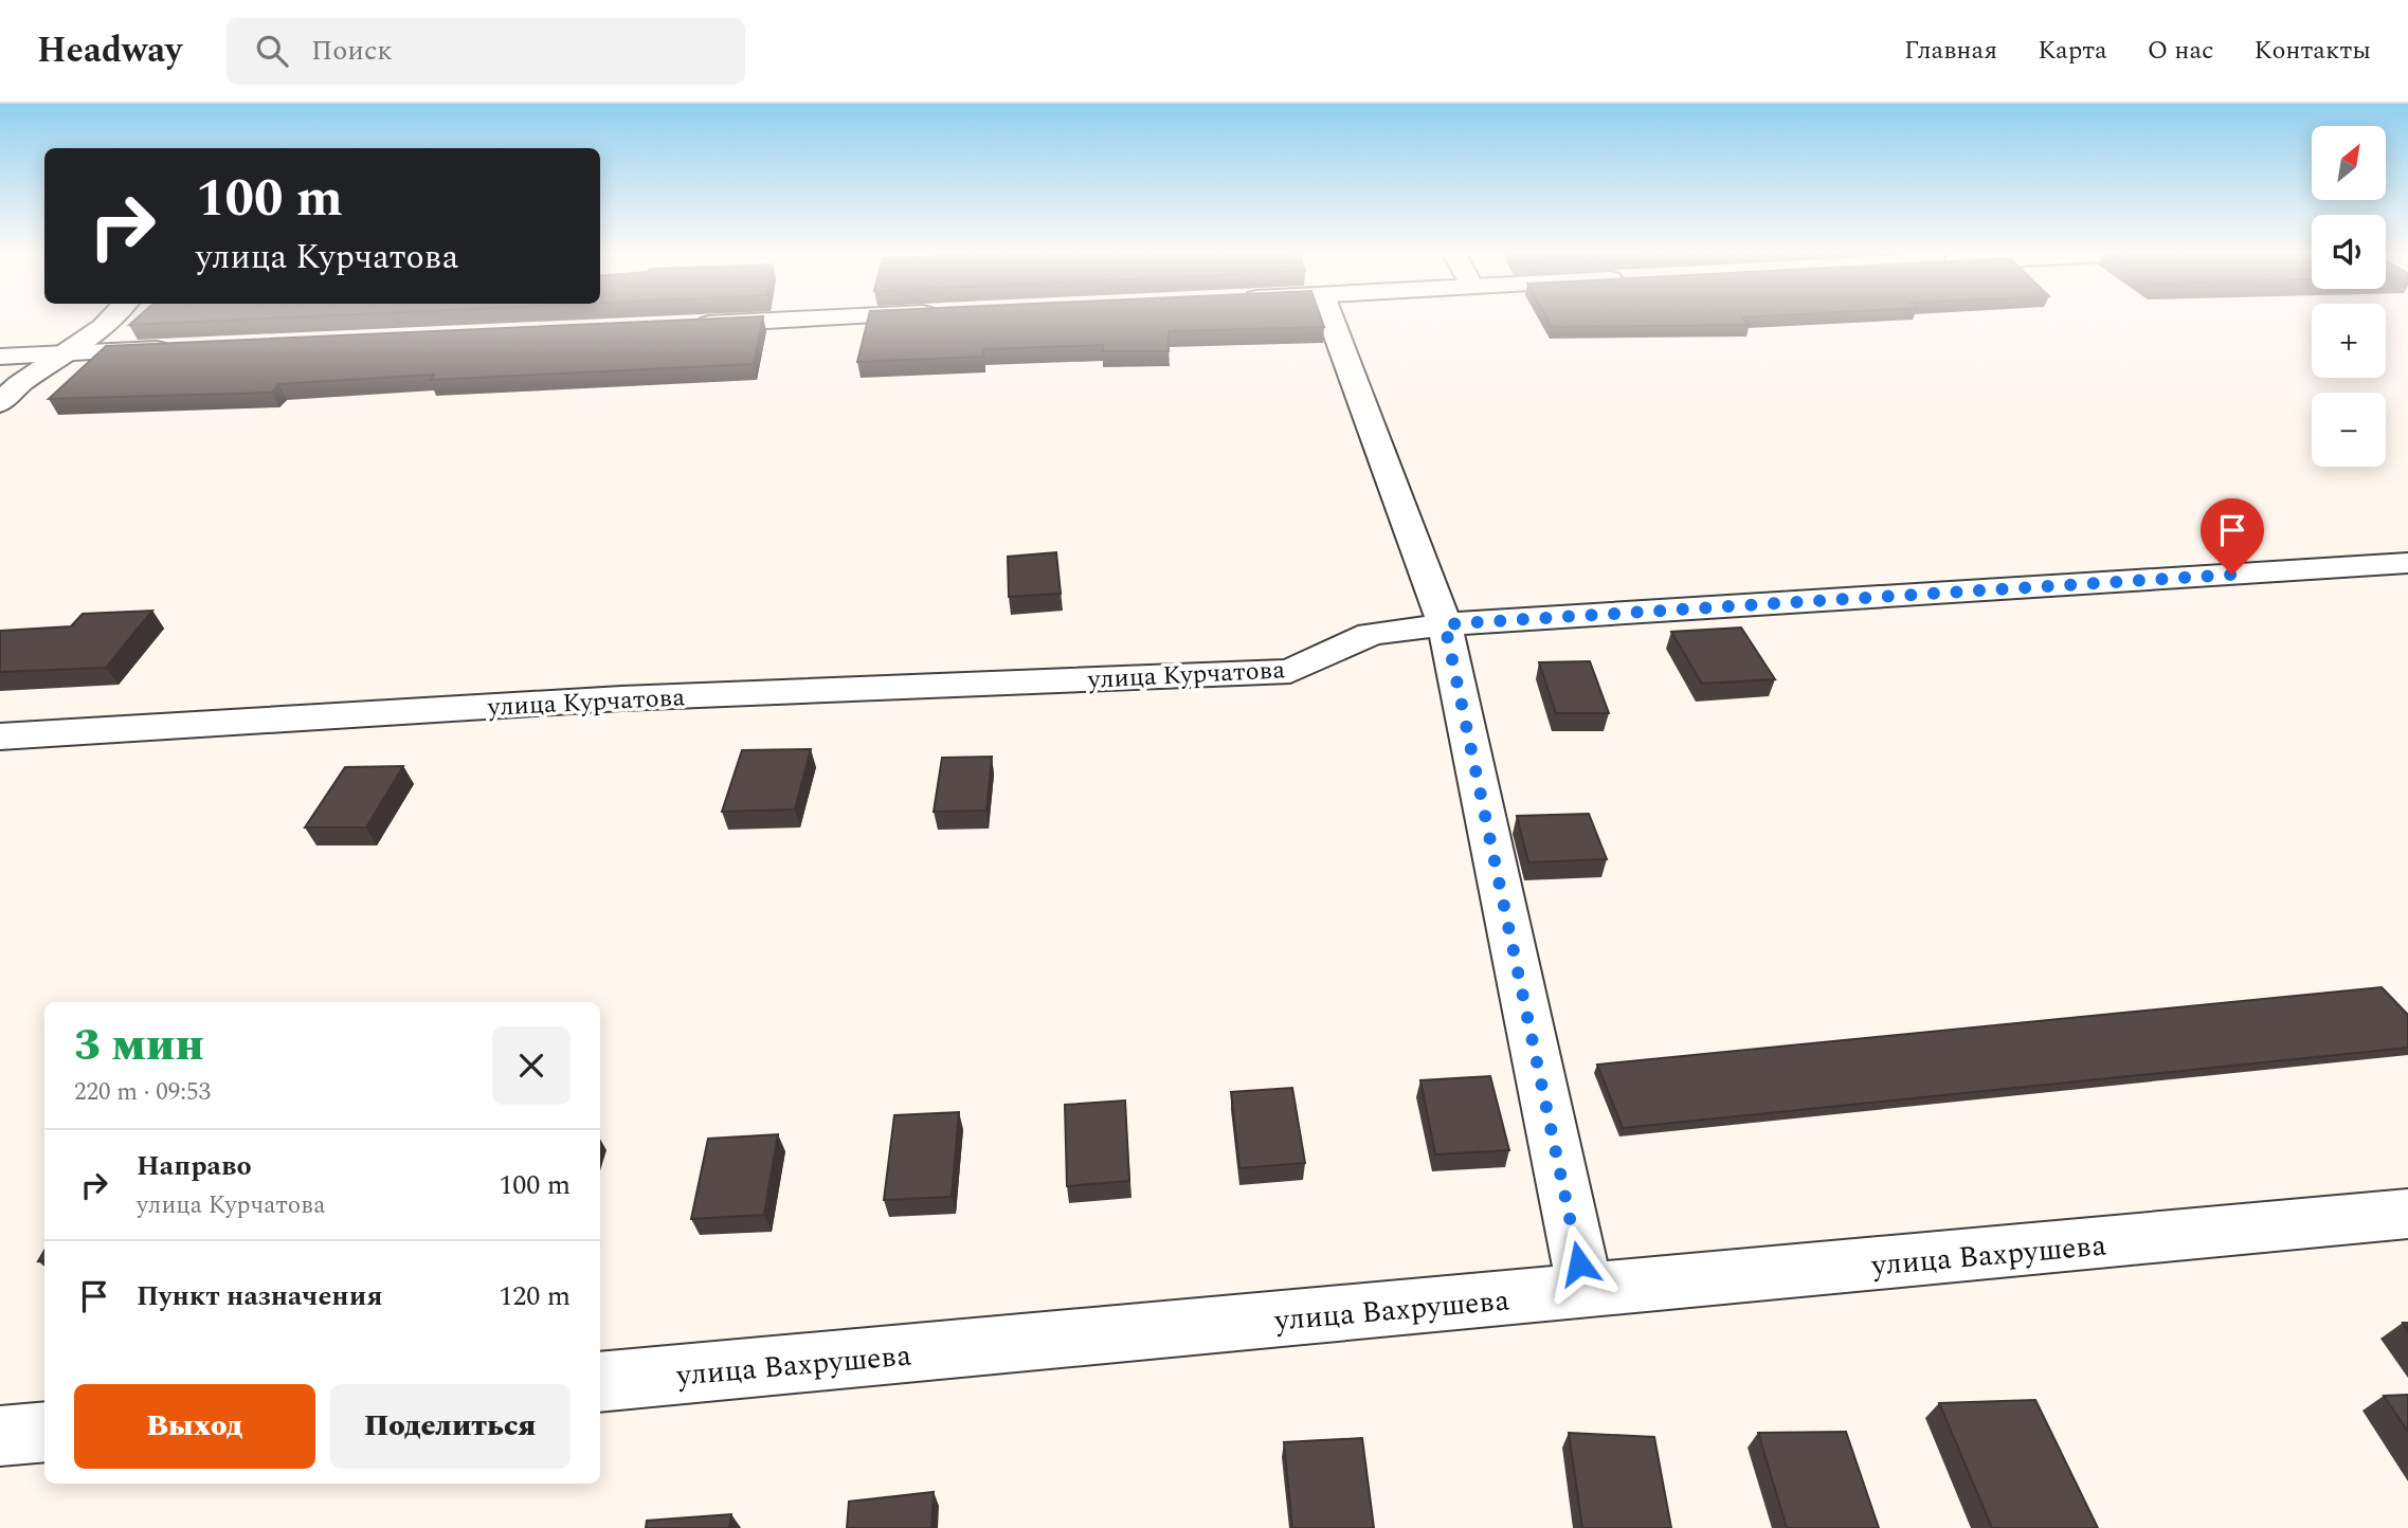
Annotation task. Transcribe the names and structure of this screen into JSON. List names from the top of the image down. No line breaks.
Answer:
{"streets":{"street":["улица Курчатова","улица Вахрушева"]},"north":"top right","page":{"header":"Headway","search":"Поиск","nav":["Главная","Карта","О нас","Контакты"],"map_buttons":["+","−"],"turn":["100 m","улица Курчатова"],"heading":["3 мин","220 m · 09:53"],"list":[{"name":"Направо","note":"улица Курчатова","value":"100 m"},{"name":"Пункт назначения","value":"120 m"}],"buttons":["Выход","Поделиться"]}}
